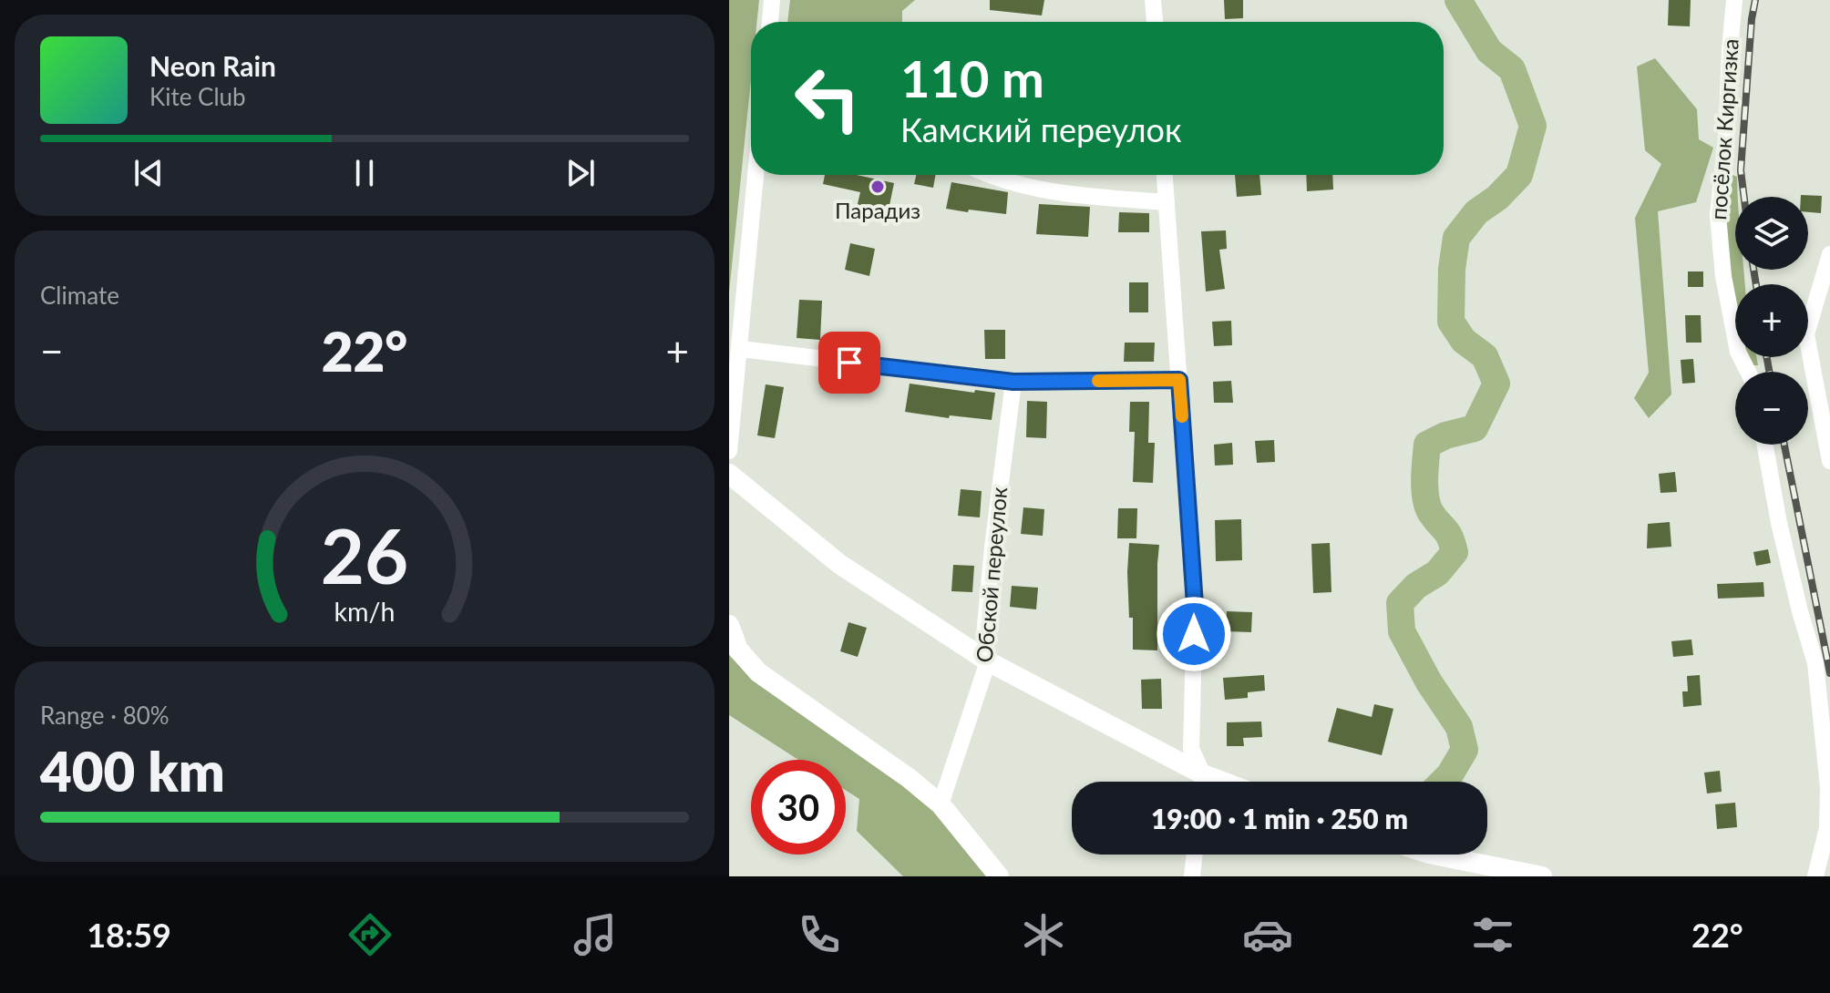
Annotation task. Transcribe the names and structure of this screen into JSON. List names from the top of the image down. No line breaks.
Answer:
{"streets":{"street":["посёлок Киргизка","Обской переулок"]},"places":["Парадиз"],"page":{"turn":["110 m","Камский переулок"],"song":["Neon Rain","Kite Club"],"map_buttons":["+","−"],"tile":["Climate",["Range · 80%","400 km"]],"heat":["−","22°","+"],"limit":"30","trip":"19:00 · 1 min · 250 m","tabs":["18:59","22°"],"gauge":["26","km/h"]}}
